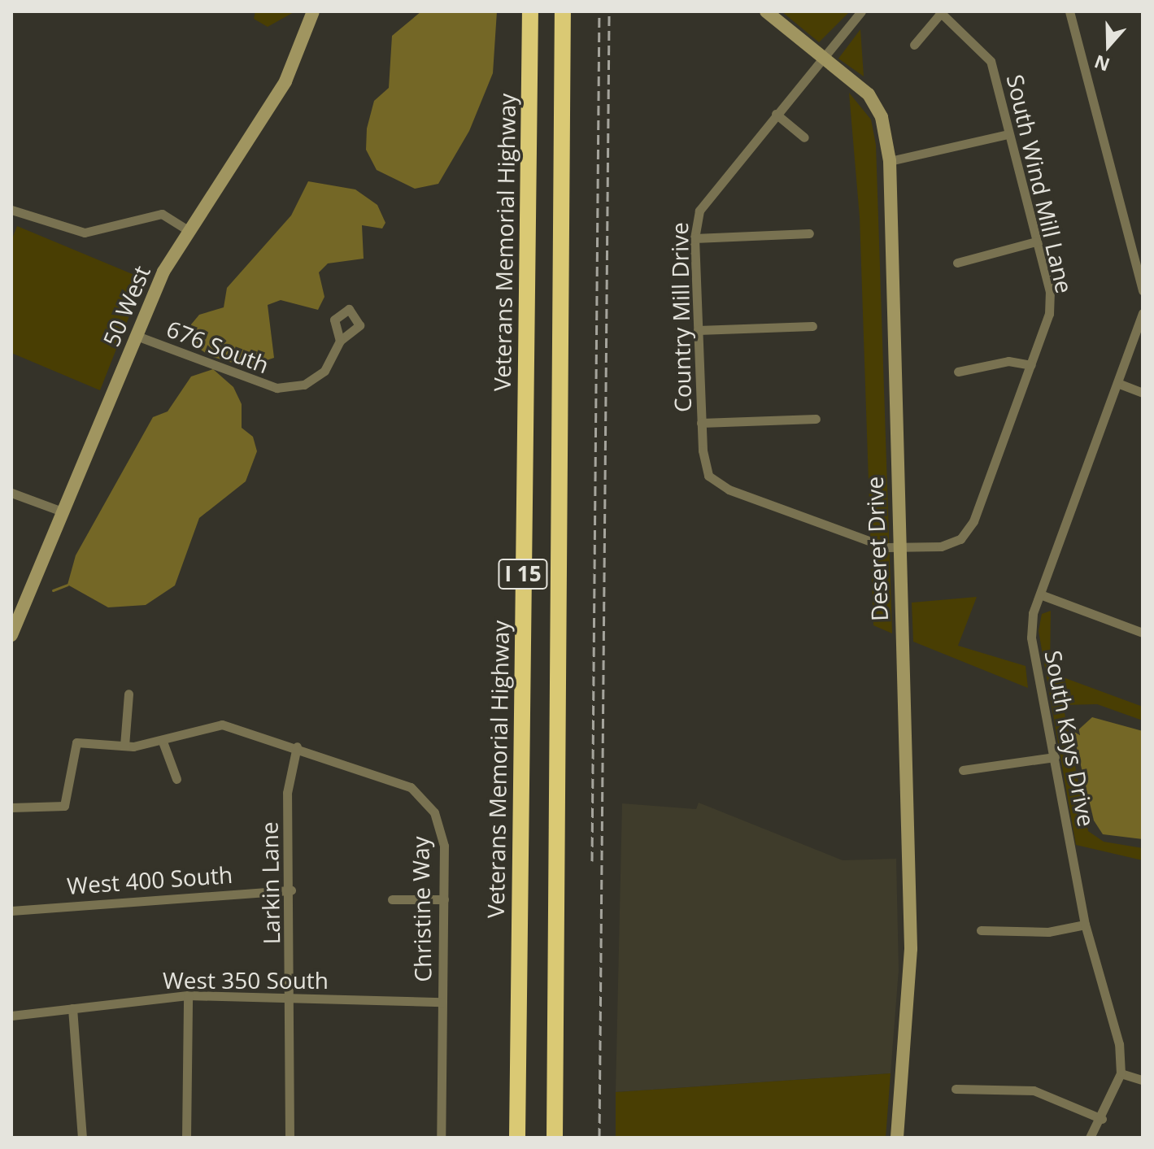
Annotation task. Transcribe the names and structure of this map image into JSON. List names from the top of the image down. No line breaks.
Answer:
{"streets":{"highway":["Veterans Memorial Highway","I 15"],"street":["South Wind Mill Lane","50 West","Country Mill Drive","676 South","Deseret Drive","South Kays Drive","West 400 South","Larkin Lane","Christine Way","West 350 South"]},"crossings":[["South Wind Mill Lane","Country Mill Drive"],["South Wind Mill Lane","Deseret Drive"],["50 West","676 South"],["Country Mill Drive","Deseret Drive"],["West 400 South","Larkin Lane"],["Larkin Lane","Christine Way"],["Larkin Lane","West 350 South"],["Christine Way","West 350 South"]],"north":"bottom"}
